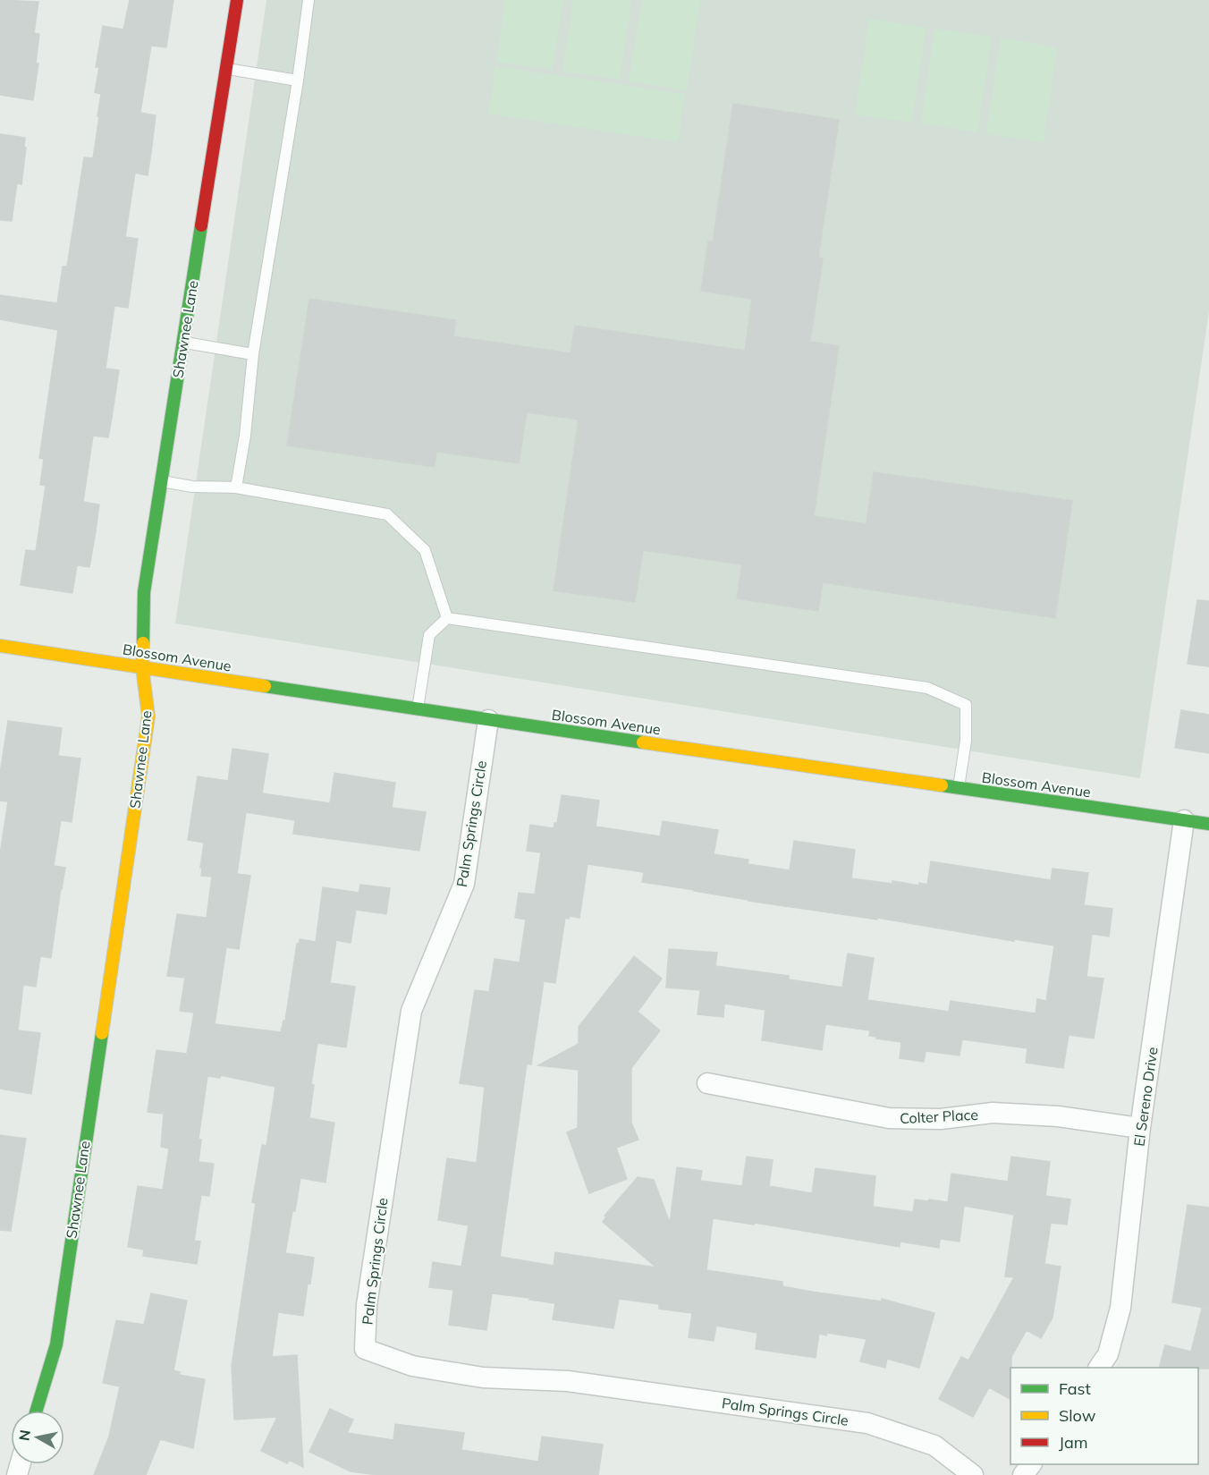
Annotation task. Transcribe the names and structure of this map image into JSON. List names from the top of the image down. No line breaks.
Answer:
{"streets":{"street":["Shawnee Lane","Blossom Avenue","Palm Springs Circle","El Sereno Drive","Colter Place"]},"crossings":[["Shawnee Lane","Blossom Avenue"],["Blossom Avenue","Palm Springs Circle"],["Blossom Avenue","El Sereno Drive"],["El Sereno Drive","Colter Place"]],"legend":["Fast","Slow","Jam"],"north":"left"}
